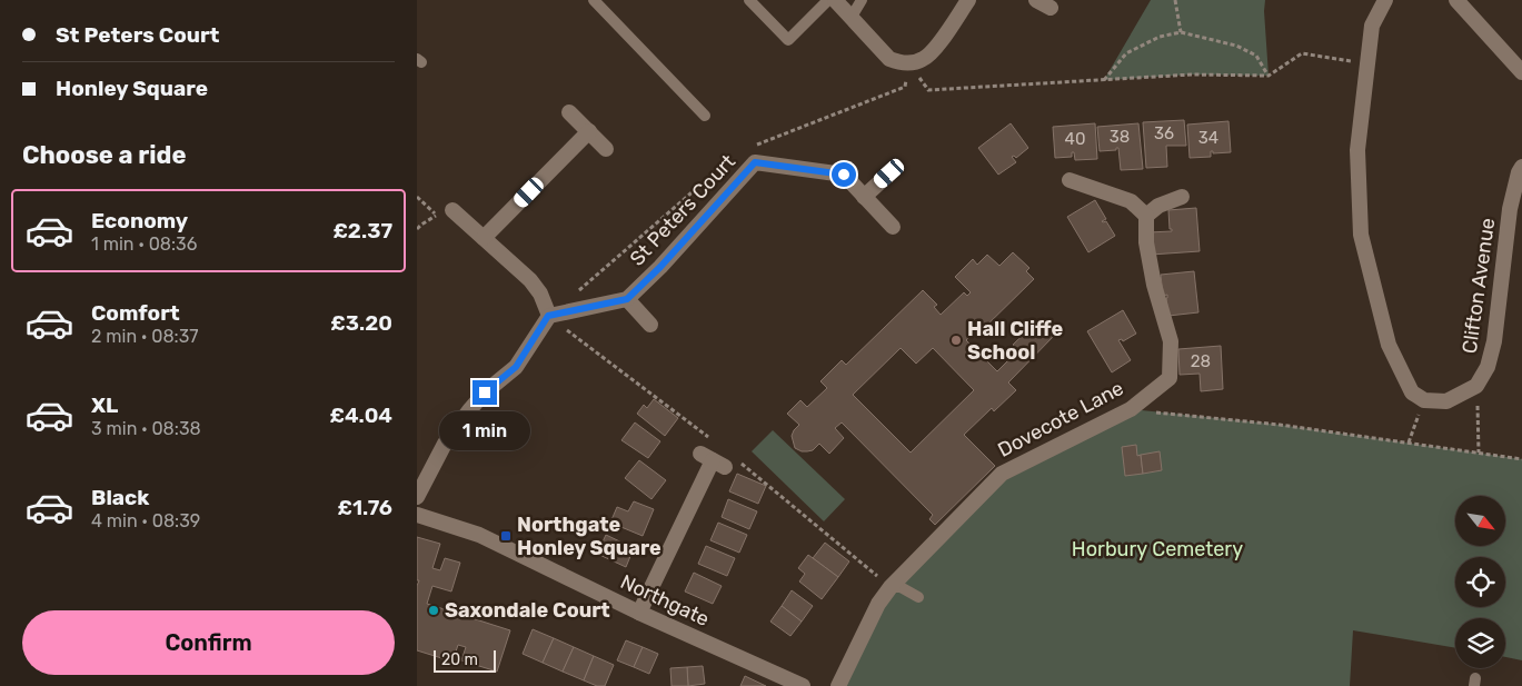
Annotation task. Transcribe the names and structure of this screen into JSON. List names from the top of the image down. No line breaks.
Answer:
{"streets":{"street":["St Peters Court","Clifton Avenue","Dovecote Lane","Northgate"]},"parks":["Horbury Cemetery"],"places":{"other":["Hall Cliffe School","Saxondale Court"],"transit":["Northgate Honley Square"]},"house_numbers":["36","38","34","40","28"],"scale_bar":"20 m","north":"bottom right","page":{"banner":["St Peters Court","Honley Square"],"heading":"Choose a ride","list":[{"name":"Economy","note":"1 min · 08:36","value":"£2.37"},{"name":"Comfort","note":"2 min · 08:37","value":"£3.20"},{"name":"XL","note":"3 min · 08:38","value":"£4.04"},{"name":"Black","note":"4 min · 08:39","value":"£1.76"}],"bubble":"1 min","buttons":"Confirm","scale":"20 m"}}
